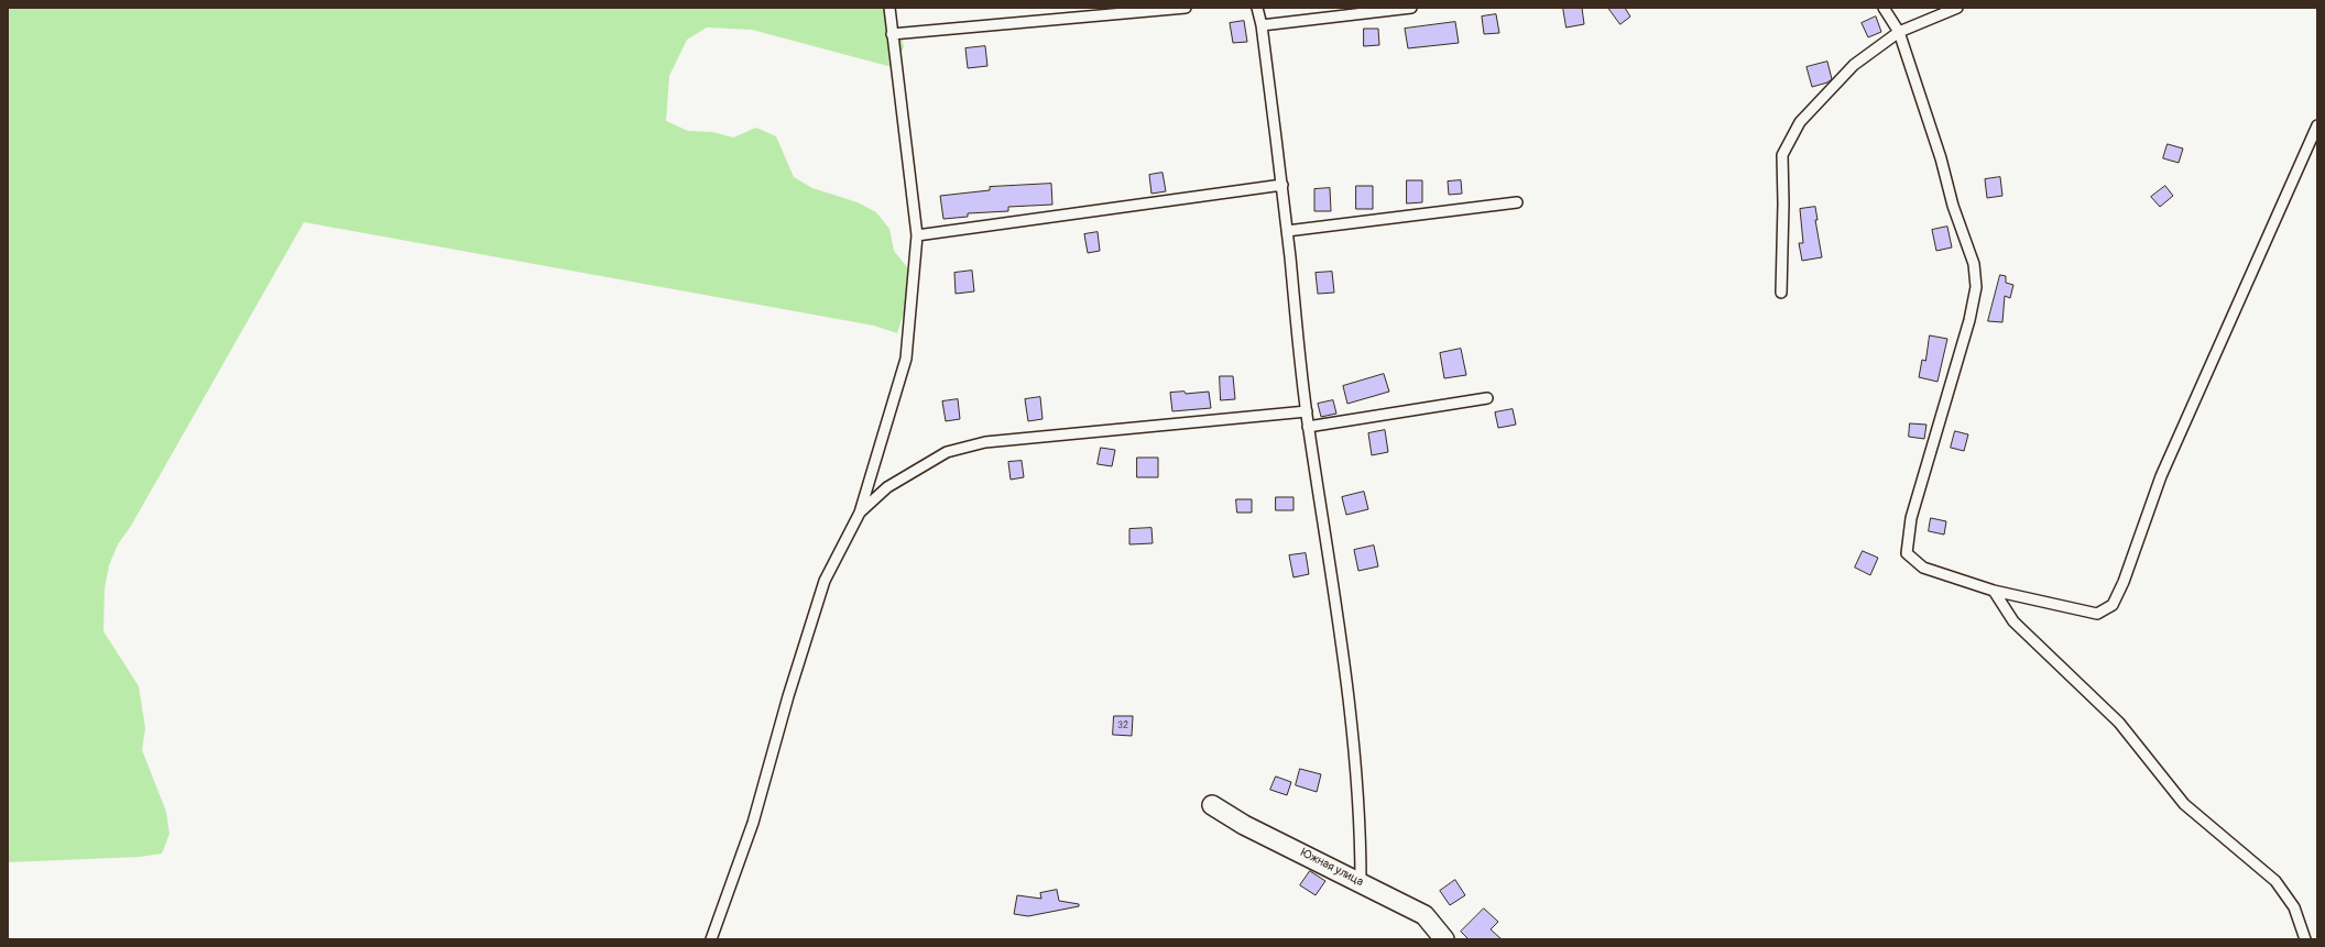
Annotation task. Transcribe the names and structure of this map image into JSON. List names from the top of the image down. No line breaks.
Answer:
{"streets":{"street":["Южная улица"]},"house_numbers":["32"]}
